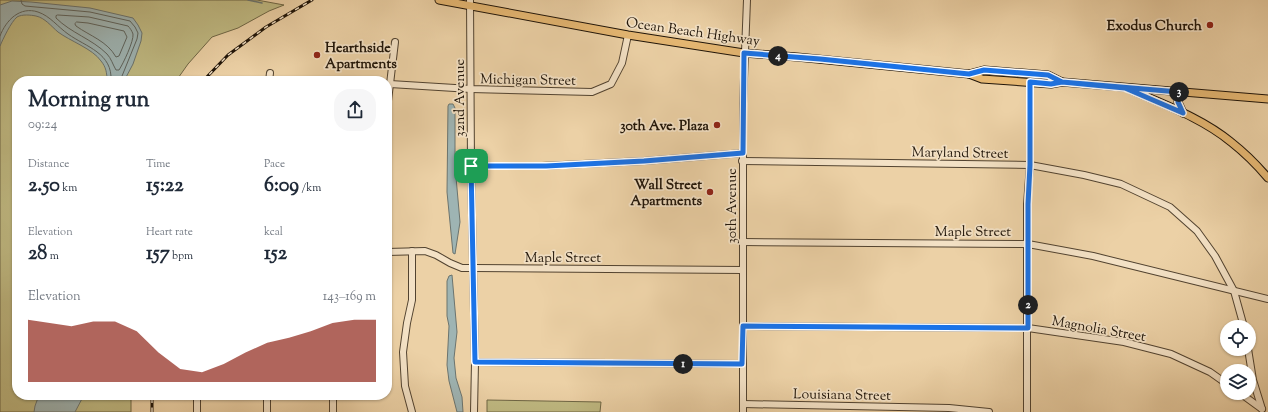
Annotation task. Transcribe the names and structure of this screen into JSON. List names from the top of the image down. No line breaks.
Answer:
{"streets":{"main road":["Ocean Beach Highway"],"street":["Michigan Street","32nd Avenue","Maryland Street","30th Avenue","Maple Street","Magnolia Street","Louisiana Street"]},"crossings":[["Ocean Beach Highway","Michigan Street"],["Ocean Beach Highway","32nd Avenue"],["Ocean Beach Highway","30th Avenue"],["Michigan Street","32nd Avenue"],["32nd Avenue","Maple Street"],["Maryland Street","30th Avenue"],["Maryland Street","Maple Street"],["30th Avenue","Maple Street"],["30th Avenue","Magnolia Street"],["30th Avenue","Louisiana Street"]],"places":["Exodus Church","Hearthside Apartments","30th Ave. Plaza","Wall Street Apartments"],"page":{"pins":["4","3","2","1"],"heading":["Morning run","09:24"],"stats":[["Distance","2.50 km"],["Time","15:22"],["Pace","6:09 /km"],["Elevation","28 m"],["Heart rate","157 bpm"],["kcal","152"]],"chart":["Elevation","143–169 m"]}}
